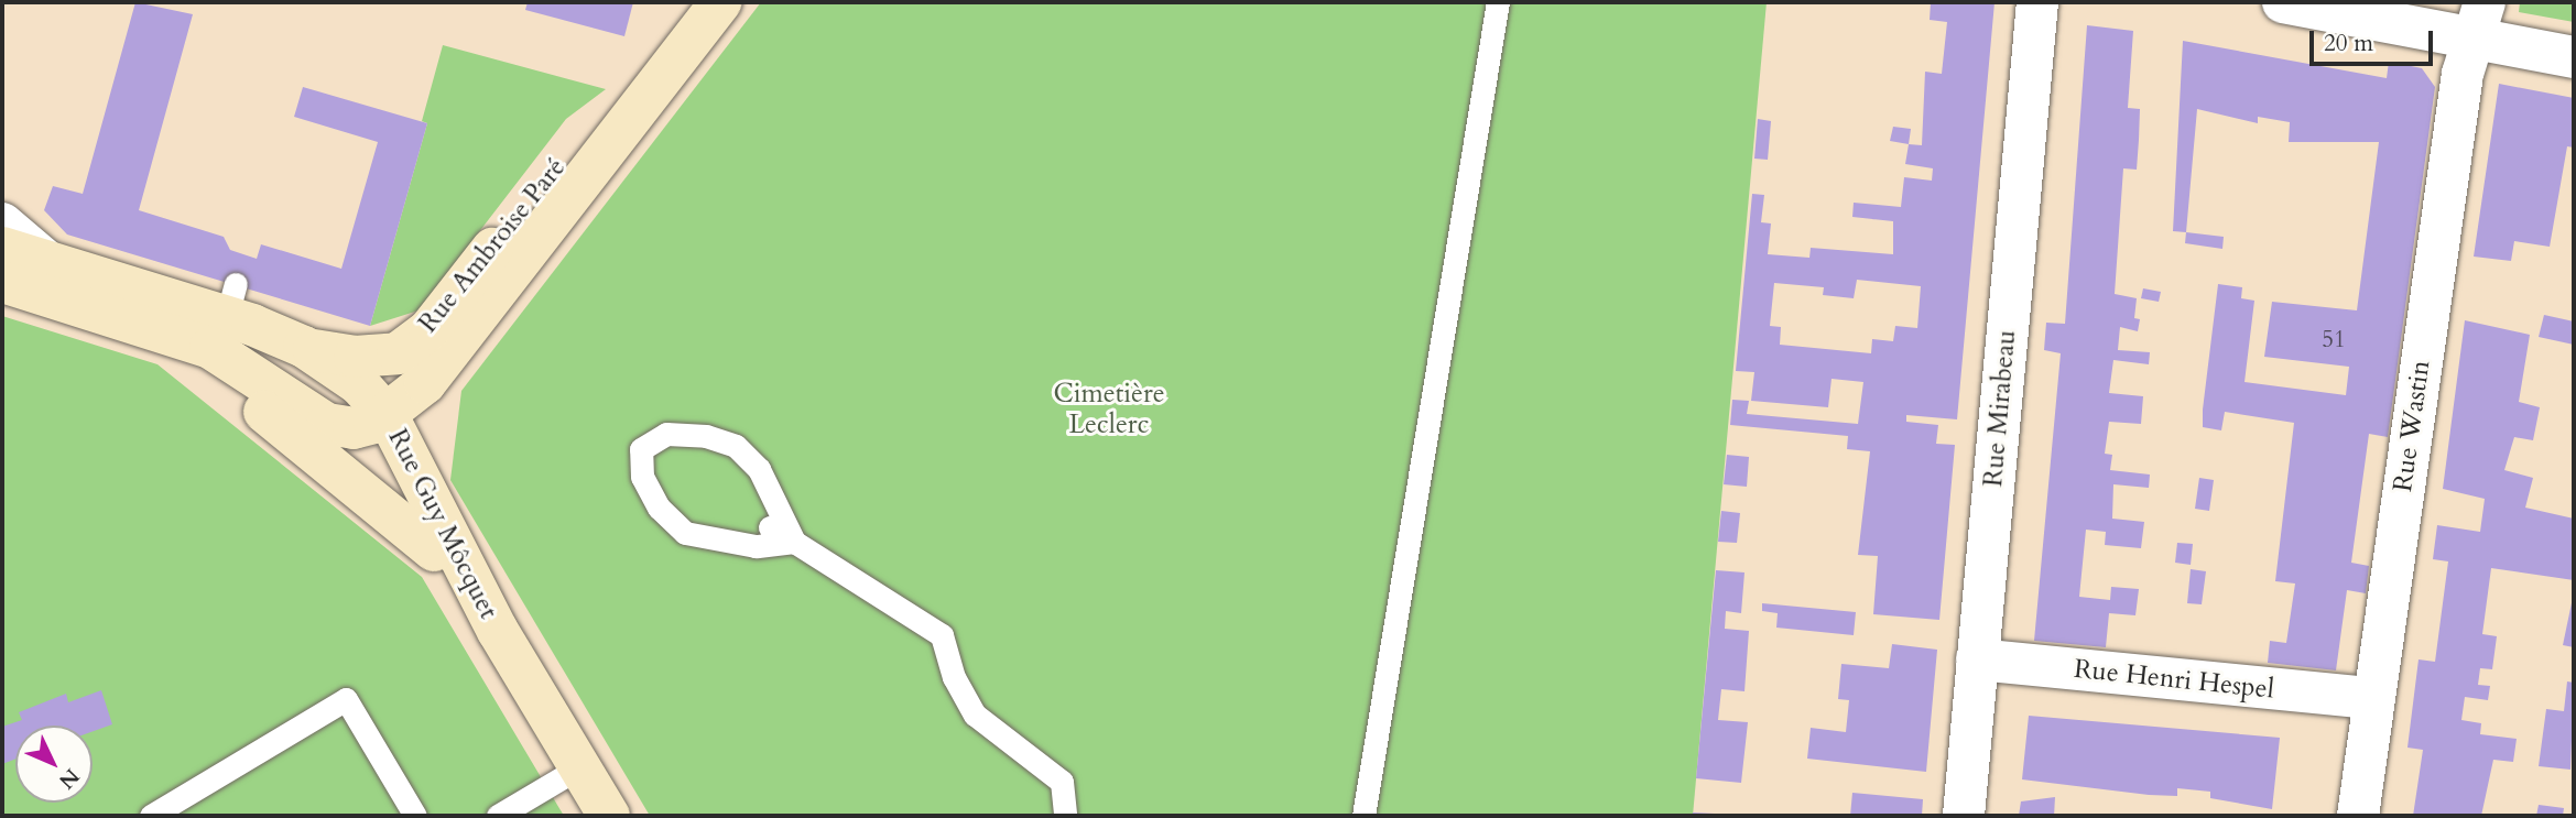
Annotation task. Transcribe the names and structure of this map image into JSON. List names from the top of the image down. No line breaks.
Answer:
{"streets":{"street":["Rue Ambroise Paré","Rue Mirabeau","Rue Wastin","Rue Guy Môcquet","Rue Henri Hespel"]},"crossings":[["Rue Ambroise Paré","Rue Guy Môcquet"],["Rue Mirabeau","Rue Henri Hespel"],["Rue Wastin","Rue Henri Hespel"]],"parks":["Cimetière Leclerc"],"house_numbers":["51"],"scale_bar":"20 m","north":"bottom right"}
